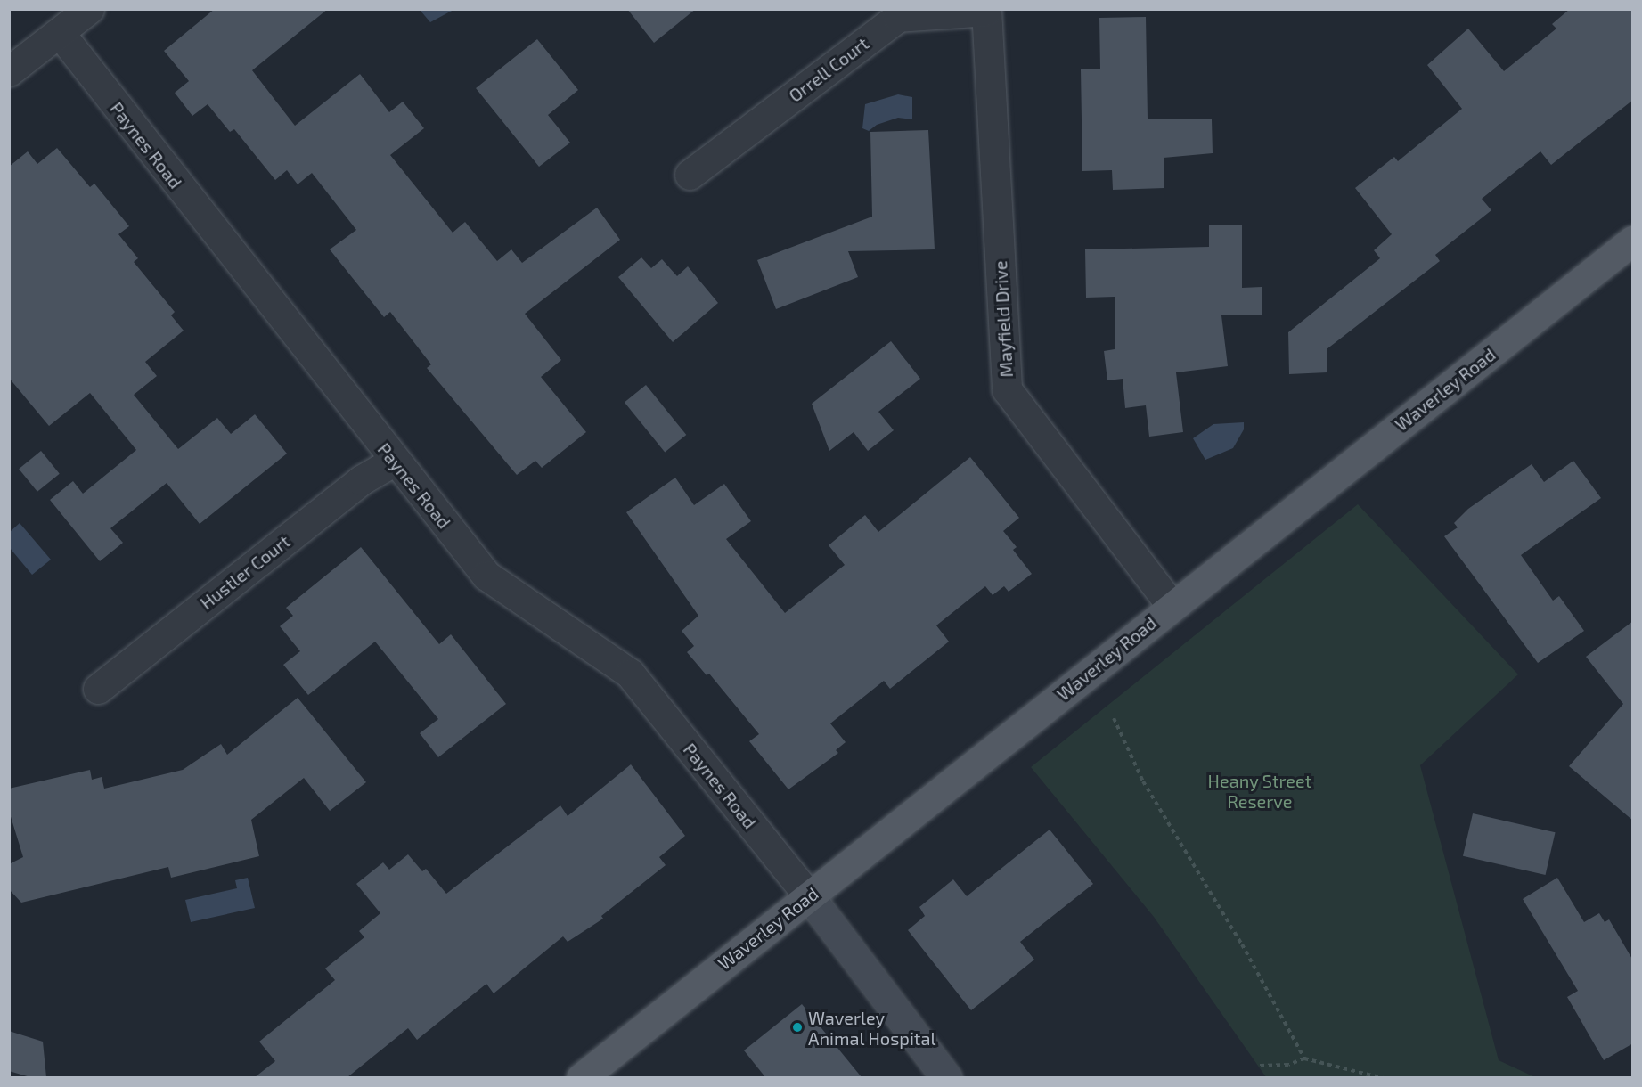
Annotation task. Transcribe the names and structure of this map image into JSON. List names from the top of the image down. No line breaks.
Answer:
{"streets":{"main road":["Waverley Road"],"street":["Orrell Court","Paynes Road","Mayfield Drive","Hustler Court"]},"crossings":[["Orrell Court","Mayfield Drive"],["Paynes Road","Waverley Road"],["Paynes Road","Hustler Court"],["Mayfield Drive","Waverley Road"]],"parks":["Heany Street Reserve"],"places":["Waverley Animal Hospital"]}
